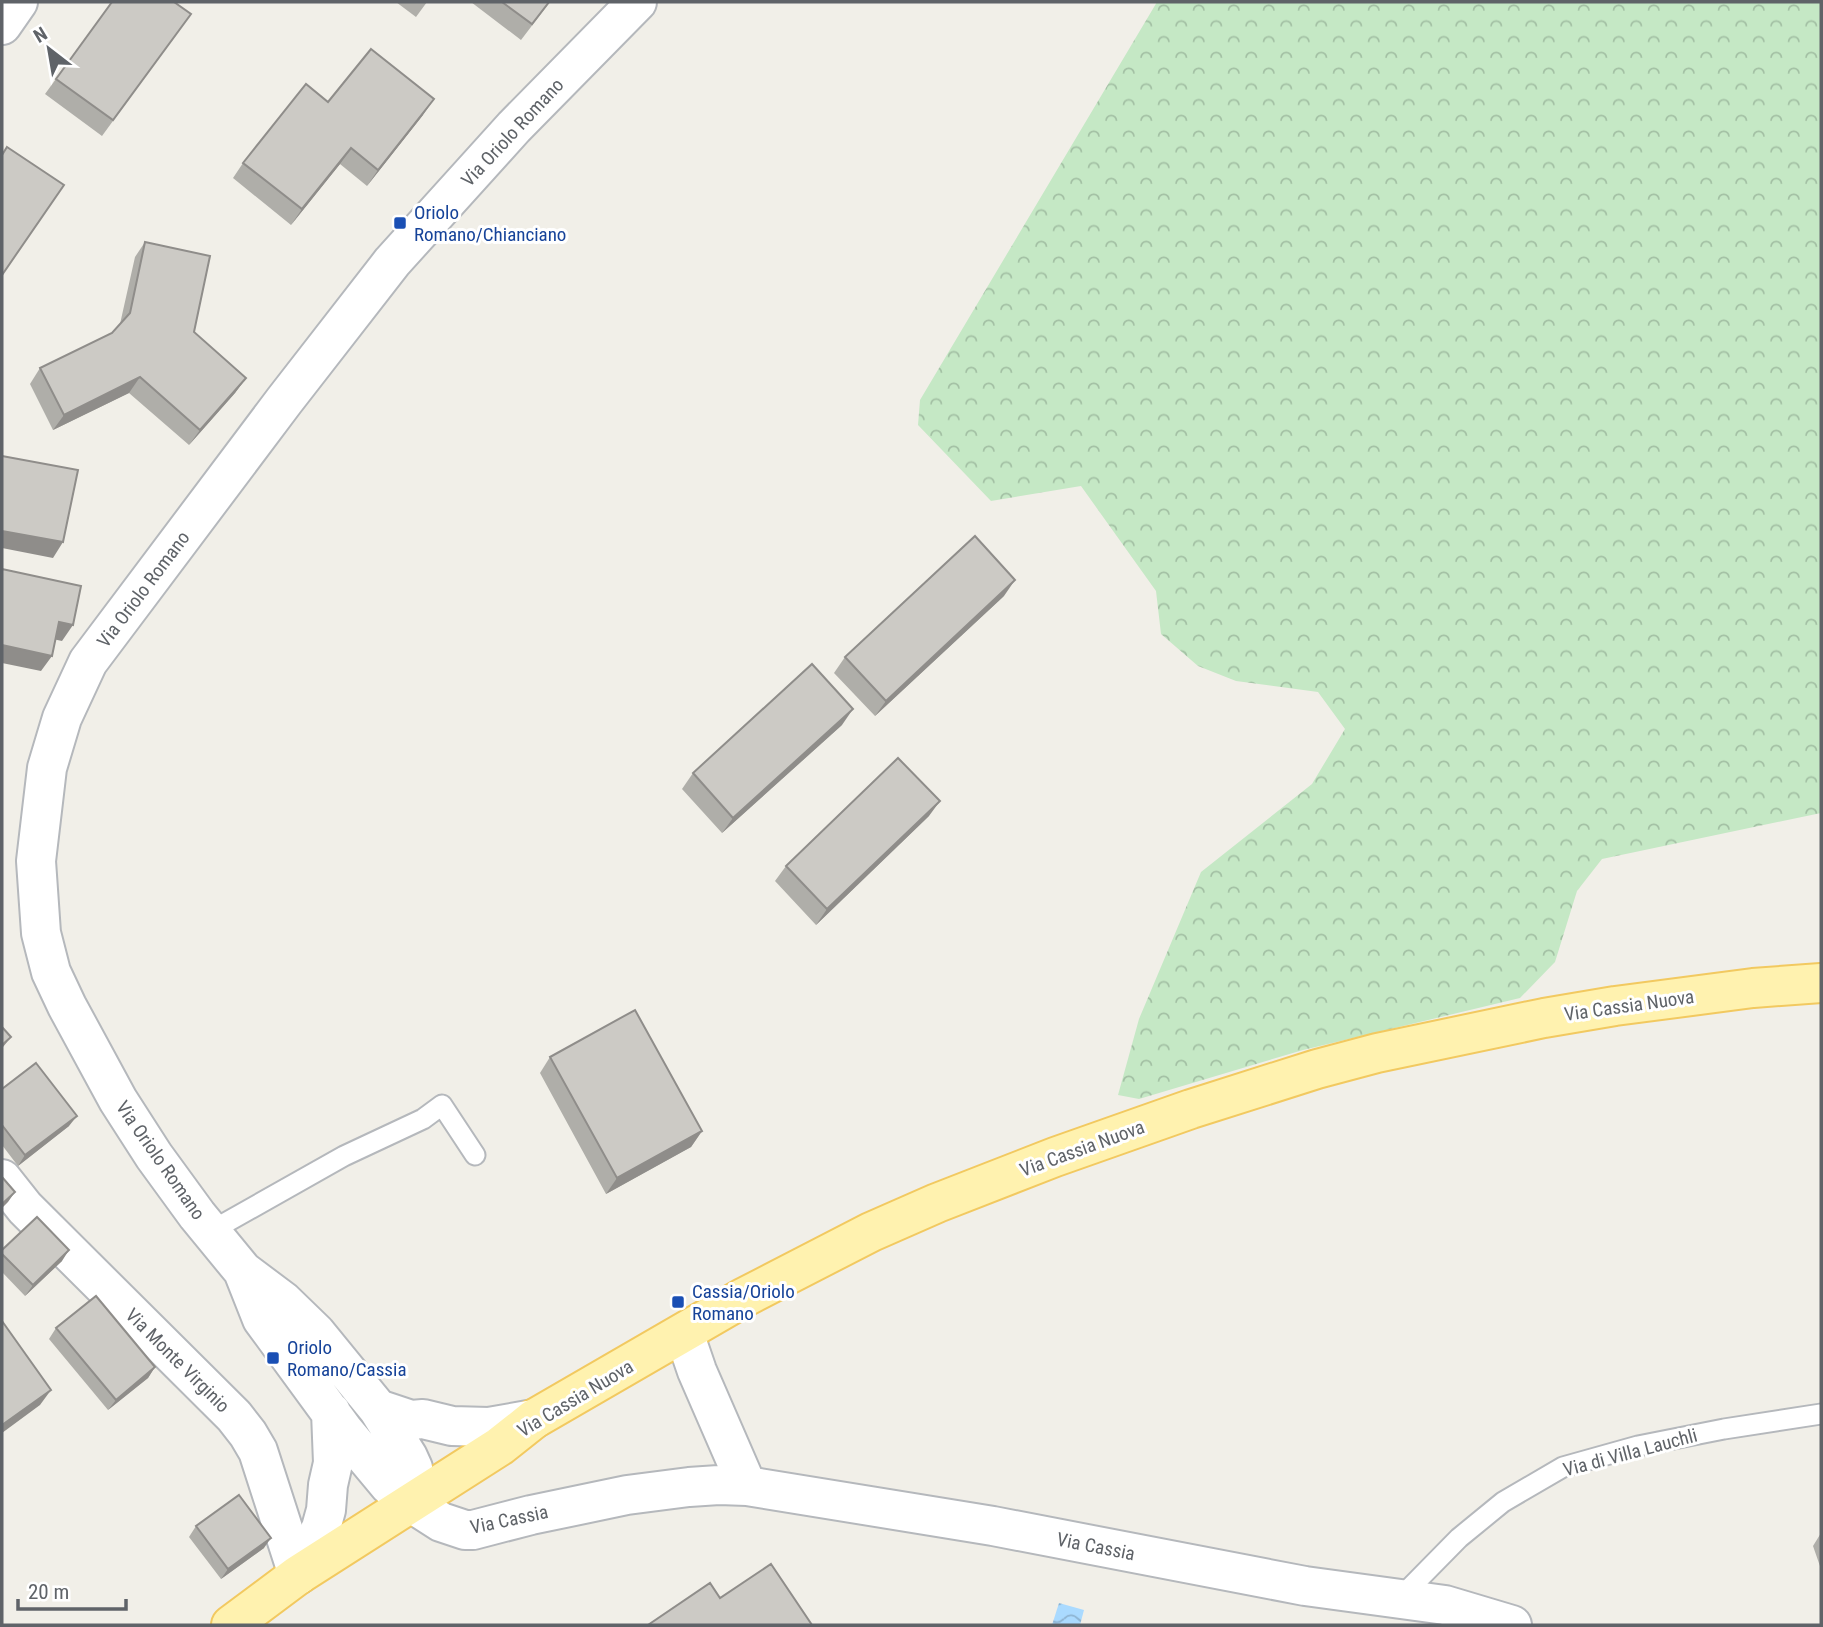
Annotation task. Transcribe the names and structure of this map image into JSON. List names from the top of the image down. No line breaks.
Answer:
{"streets":{"main road":["Via Cassia Nuova"],"street":["Via Oriolo Romano","Via Monte Virginio","Via Cassia"],"lane":["Via di Villa Lauchli"]},"crossings":[["Via Oriolo Romano","Via Cassia Nuova"],["Via Oriolo Romano","Via Cassia"],["Via Cassia Nuova","Via Cassia"],["Via di Villa Lauchli","Via Cassia"]],"places":{"transit":["Oriolo Romano/Chianciano","Cassia/Oriolo Romano","Oriolo Romano/Cassia"]},"scale_bar":"20 m","north":"top left"}
